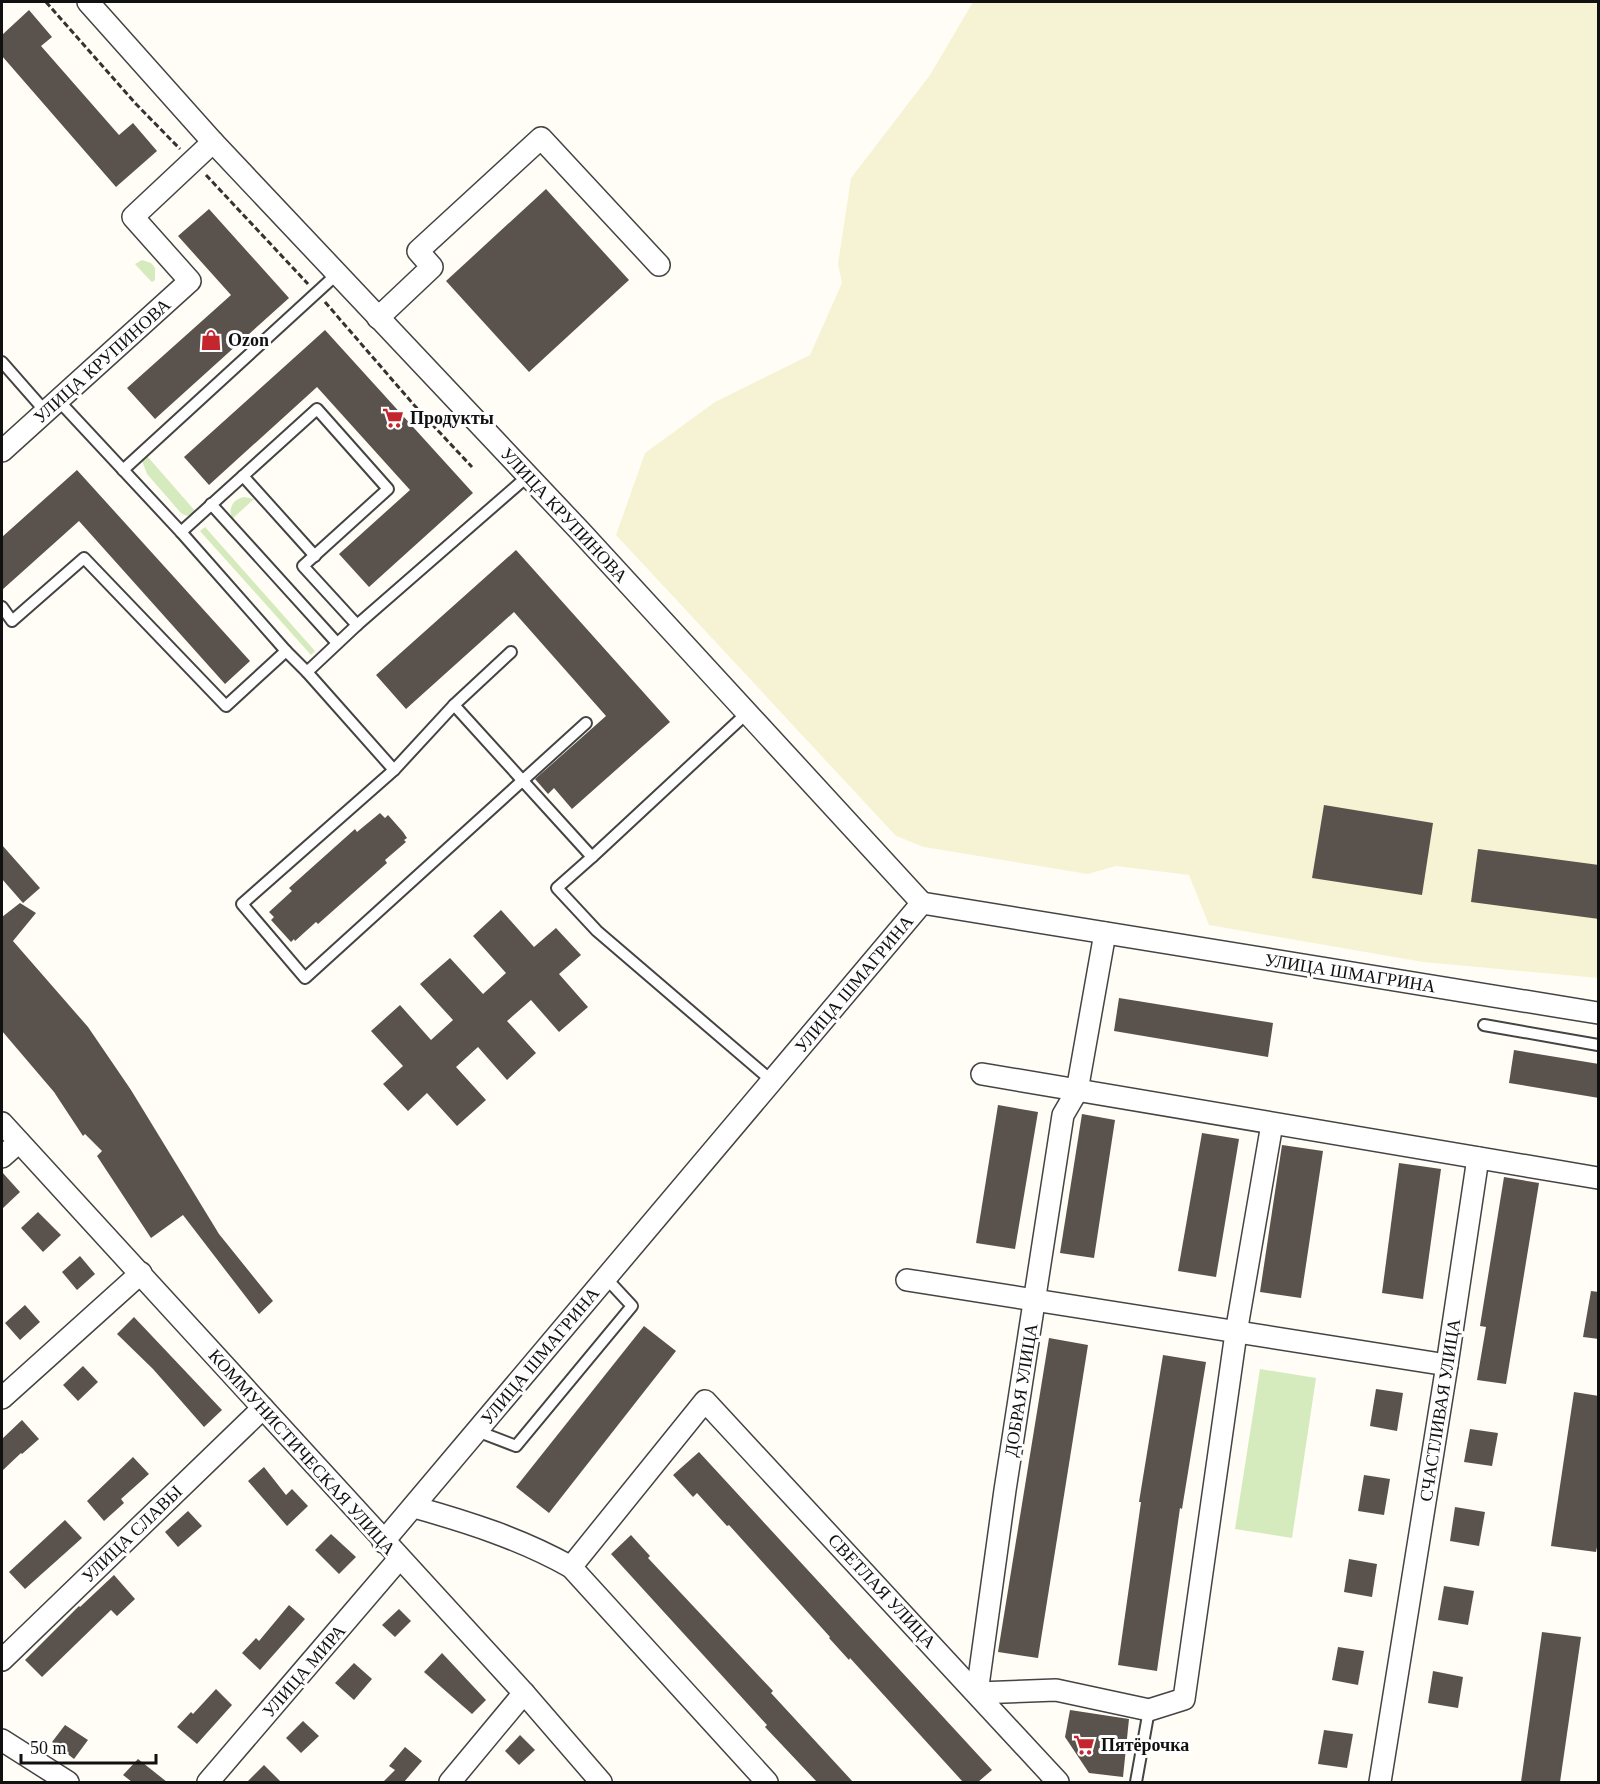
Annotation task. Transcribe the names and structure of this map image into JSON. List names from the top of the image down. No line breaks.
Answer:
{"streets":{"street":["УЛИЦА КРУПИНОВА","УЛИЦА ШМАГРИНА","ДОБРАЯ УЛИЦА","СЧАСТЛИВАЯ УЛИЦА","КОММУНИСТИЧЕСКАЯ УЛИЦА","УЛИЦА СЛАВЫ","СВЕТЛАЯ УЛИЦА","УЛИЦА МИРА"]},"crossings":[["УЛИЦА КРУПИНОВА","УЛИЦА ШМАГРИНА"],["УЛИЦА ШМАГРИНА","ДОБРАЯ УЛИЦА"],["УЛИЦА ШМАГРИНА","КОММУНИСТИЧЕСКАЯ УЛИЦА"],["ДОБРАЯ УЛИЦА","СВЕТЛАЯ УЛИЦА"],["КОММУНИСТИЧЕСКАЯ УЛИЦА","УЛИЦА СЛАВЫ"],["КОММУНИСТИЧЕСКАЯ УЛИЦА","УЛИЦА МИРА"]],"places":{"shop":["Ozon"],"supermarket":["Продукты","Пятёрочка"]},"scale_bar":"50 m"}
